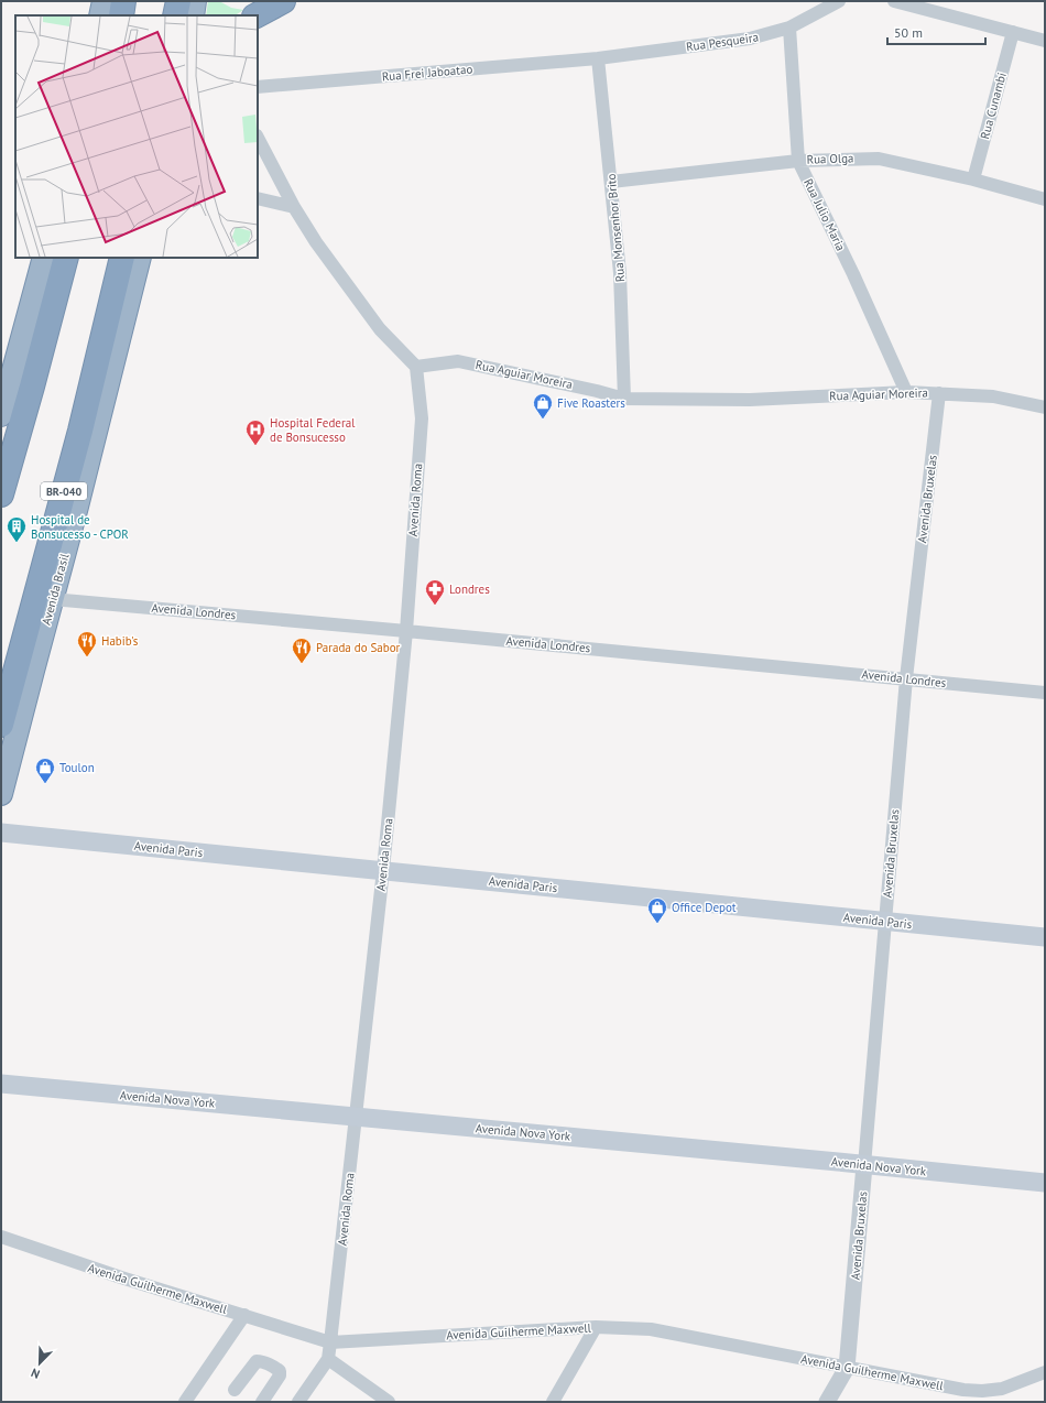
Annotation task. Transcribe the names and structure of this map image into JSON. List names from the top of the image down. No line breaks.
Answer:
{"streets":{"highway":["BR-040","Avenida Brasil"],"main road":["Avenida Paris","Avenida Nova York"],"street":["Rua Pesqueira","Rua Frei Jaboatao","Rua Cunambi","Rua Olga","Rua Julio Maria","Rua Monsenhor Brito","Rua Aguiar Moreira","Avenida Bruxelas","Avenida Roma","Avenida Londres","Avenida Guilherme Maxwell"]},"crossings":[["Rua Pesqueira","Rua Frei Jaboatao"],["Rua Pesqueira","Rua Julio Maria"],["Rua Pesqueira","Rua Monsenhor Brito"],["Rua Frei Jaboatao","Rua Monsenhor Brito"],["Rua Cunambi","Rua Olga"],["Rua Olga","Rua Julio Maria"],["Rua Olga","Rua Monsenhor Brito"],["Rua Julio Maria","Rua Aguiar Moreira"],["Rua Monsenhor Brito","Rua Aguiar Moreira"],["Rua Aguiar Moreira","Avenida Bruxelas"],["Rua Aguiar Moreira","Avenida Roma"],["Avenida Bruxelas","Avenida Londres"],["Avenida Bruxelas","Avenida Paris"],["Avenida Bruxelas","Avenida Nova York"],["Avenida Bruxelas","Avenida Guilherme Maxwell"],["Avenida Roma","Avenida Londres"],["Avenida Roma","Avenida Paris"],["Avenida Roma","Avenida Nova York"],["Avenida Roma","Avenida Guilherme Maxwell"],["Avenida Brasil","Avenida Londres"]],"places":{"shop":["Five Roasters","Toulon","Office Depot"],"hospital":["Hospital Federal de Bonsucesso"],"building":["Hospital de Bonsucesso - CPOR"],"pharmacy":["Londres"],"restaurant":["Habib's","Parada do Sabor"]},"scale_bar":"50 m","north":"bottom left"}
